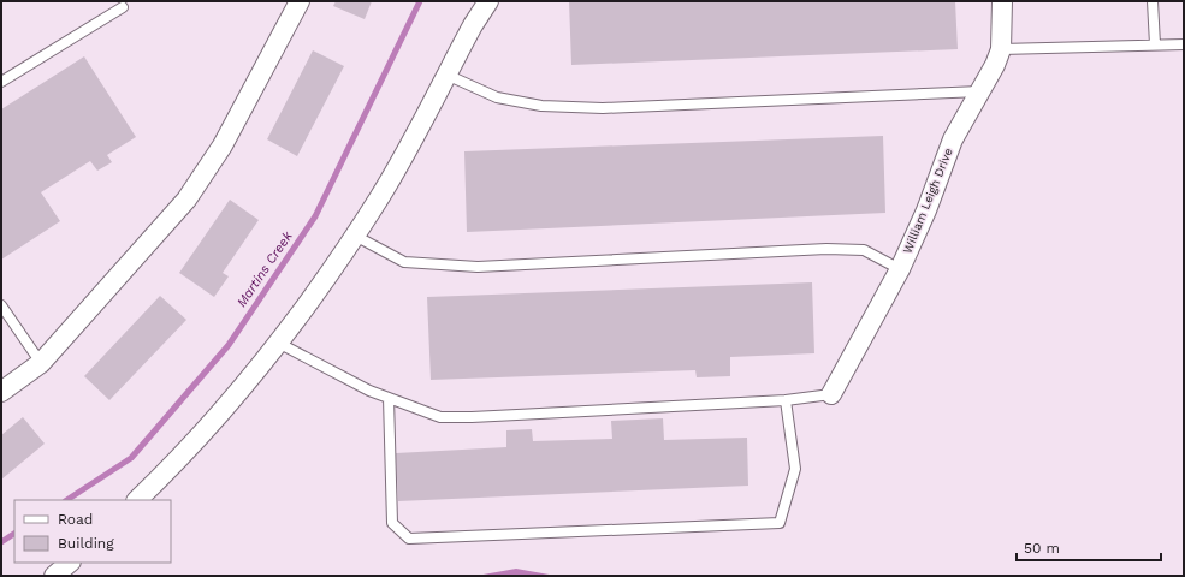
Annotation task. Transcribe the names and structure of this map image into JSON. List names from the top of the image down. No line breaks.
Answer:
{"streets":{"street":["William Leigh Drive"]},"water":["Martins Creek"],"legend":["Road","Building"],"scale_bar":"50 m"}
